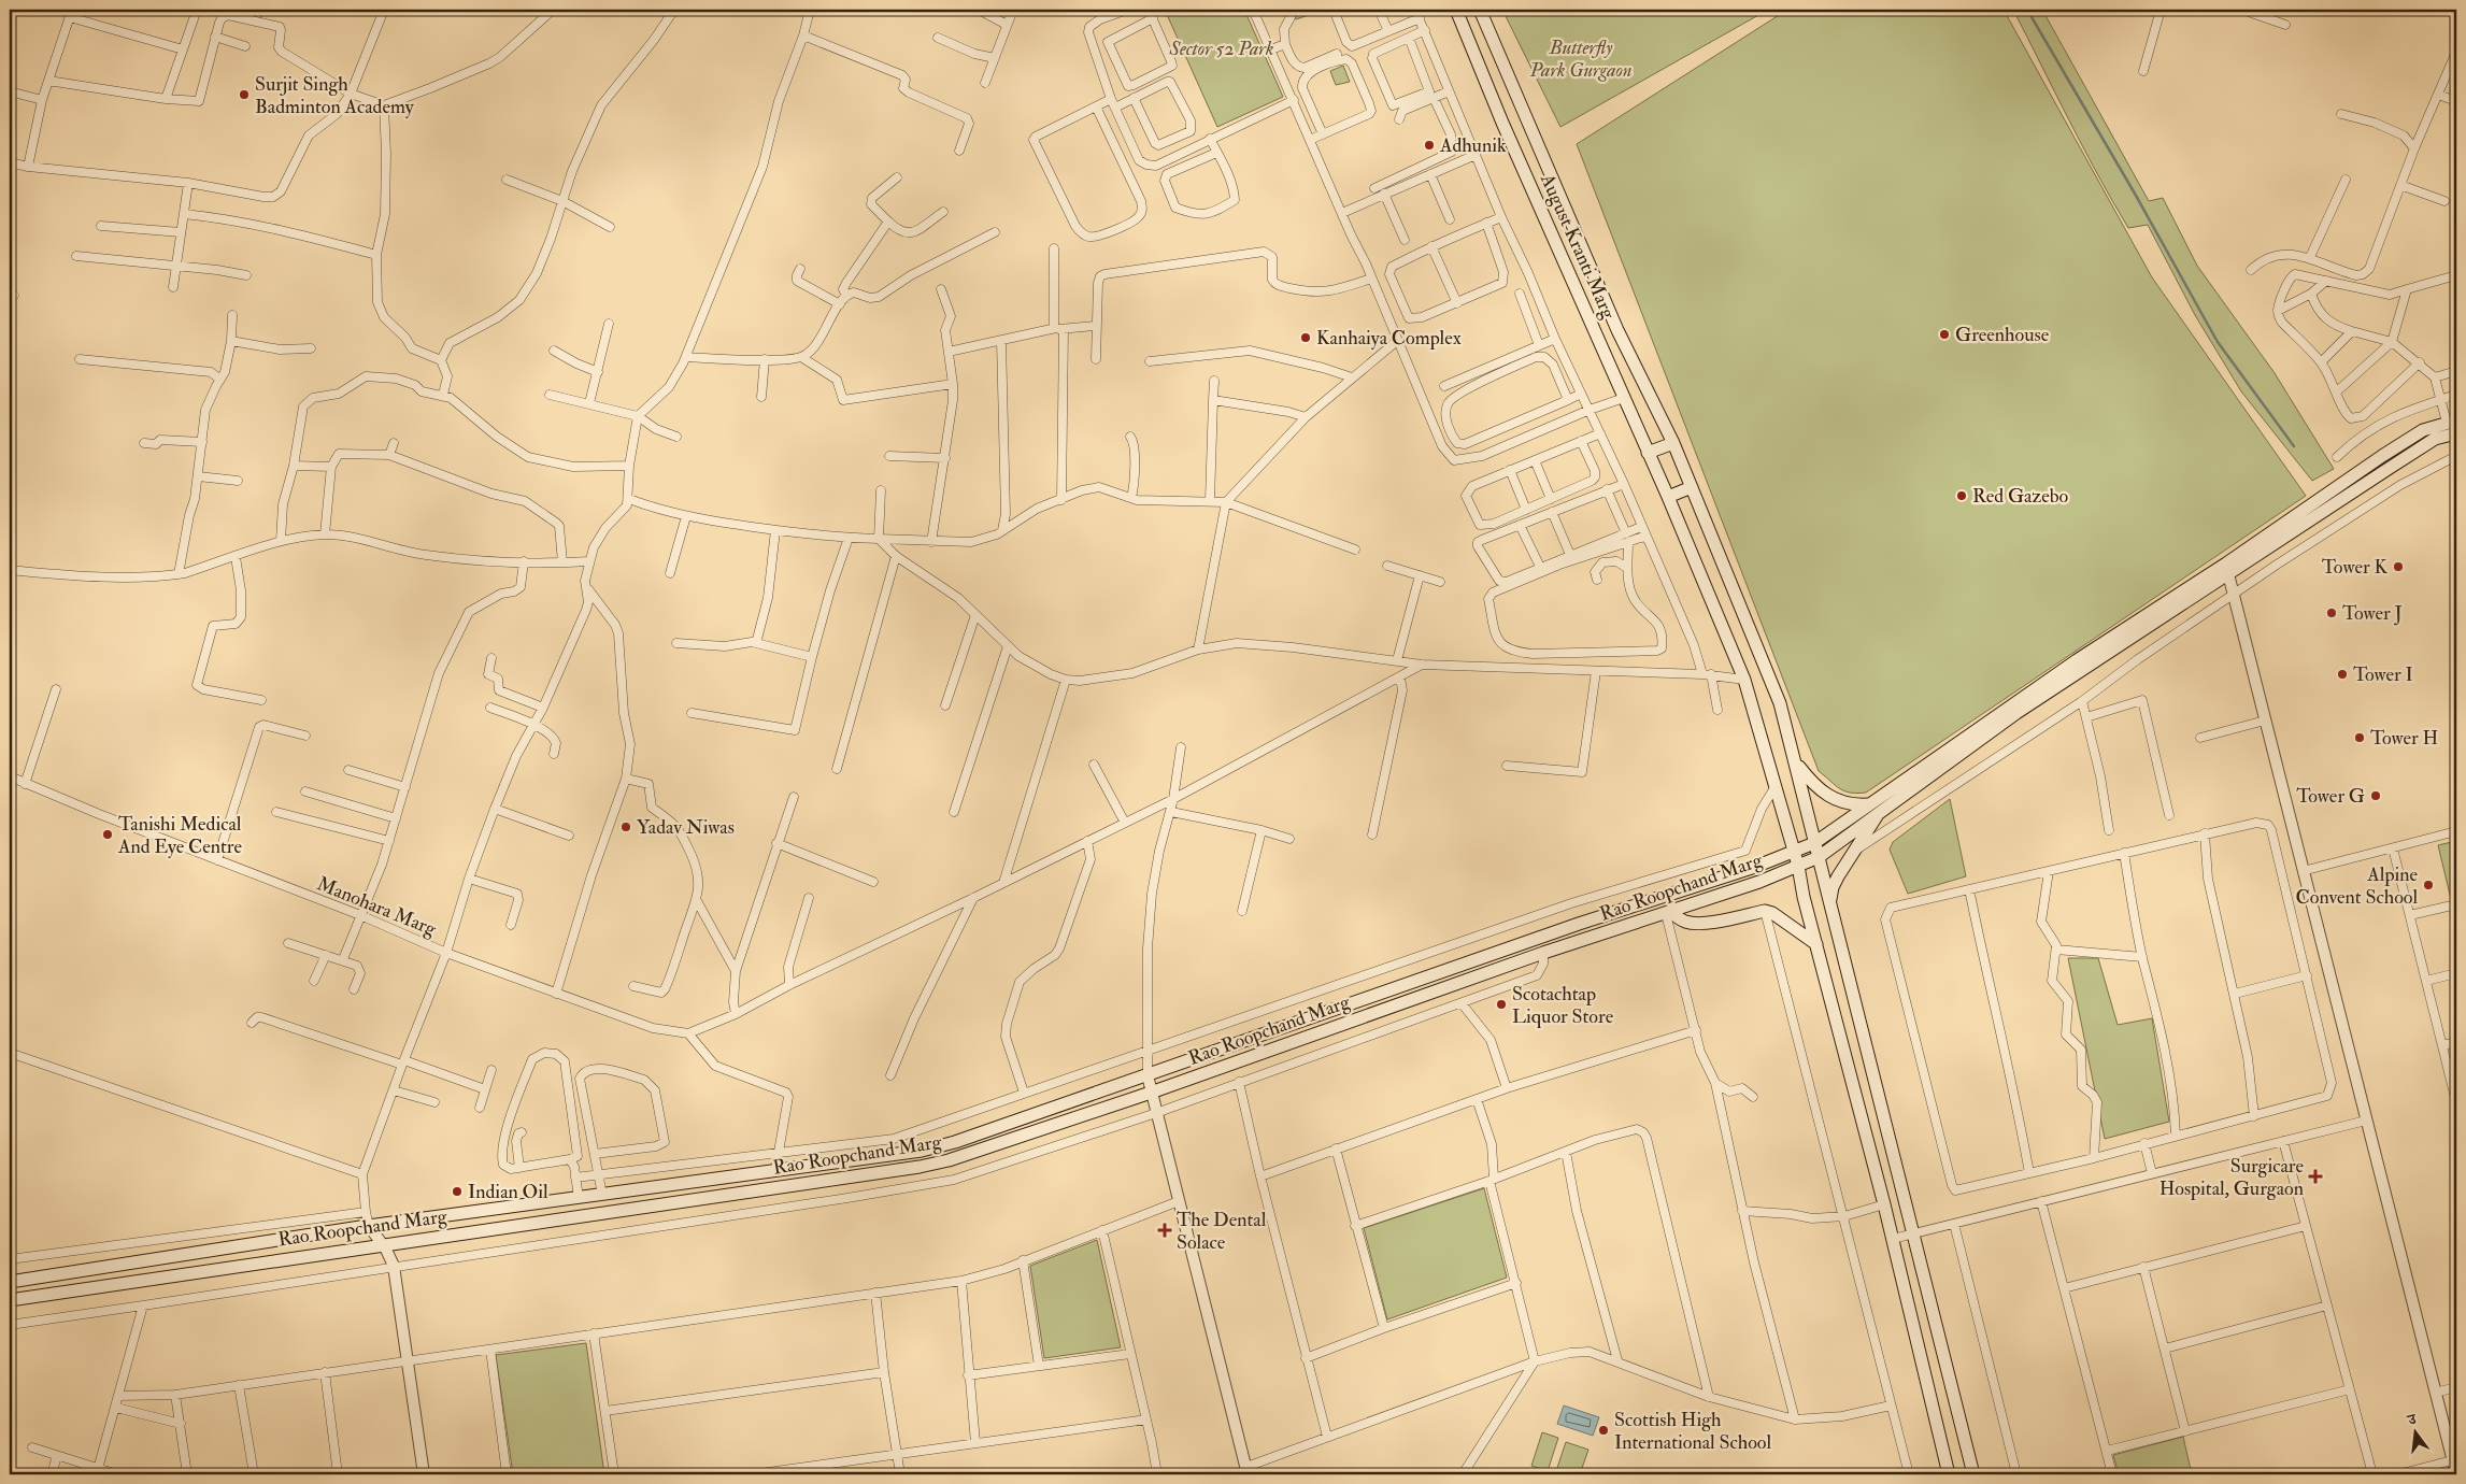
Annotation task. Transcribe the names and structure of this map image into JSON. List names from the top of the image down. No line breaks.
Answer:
{"streets":{"main road":["August Kranti Marg","Rao Roopchand Marg"],"street":["Manohara Marg"]},"crossings":[["August Kranti Marg","Rao Roopchand Marg"]],"parks":["Butterfly Park Gurgaon","Sector 52 Park"],"places":{"other":["Surjit Singh Badminton Academy","Adhunik","Greenhouse","Kanhaiya Complex","Red Gazebo","Tower K","Tower J","Tower I","Tower H","Tower G","Yadav Niwas","Tanishi Medical And Eye Centre","Alpine Convent School","Scotachtap Liquor Store","Indian Oil","Scottish High International School"],"health":["Surgicare Hospital, Gurgaon","The Dental Solace"]},"north":"top"}
